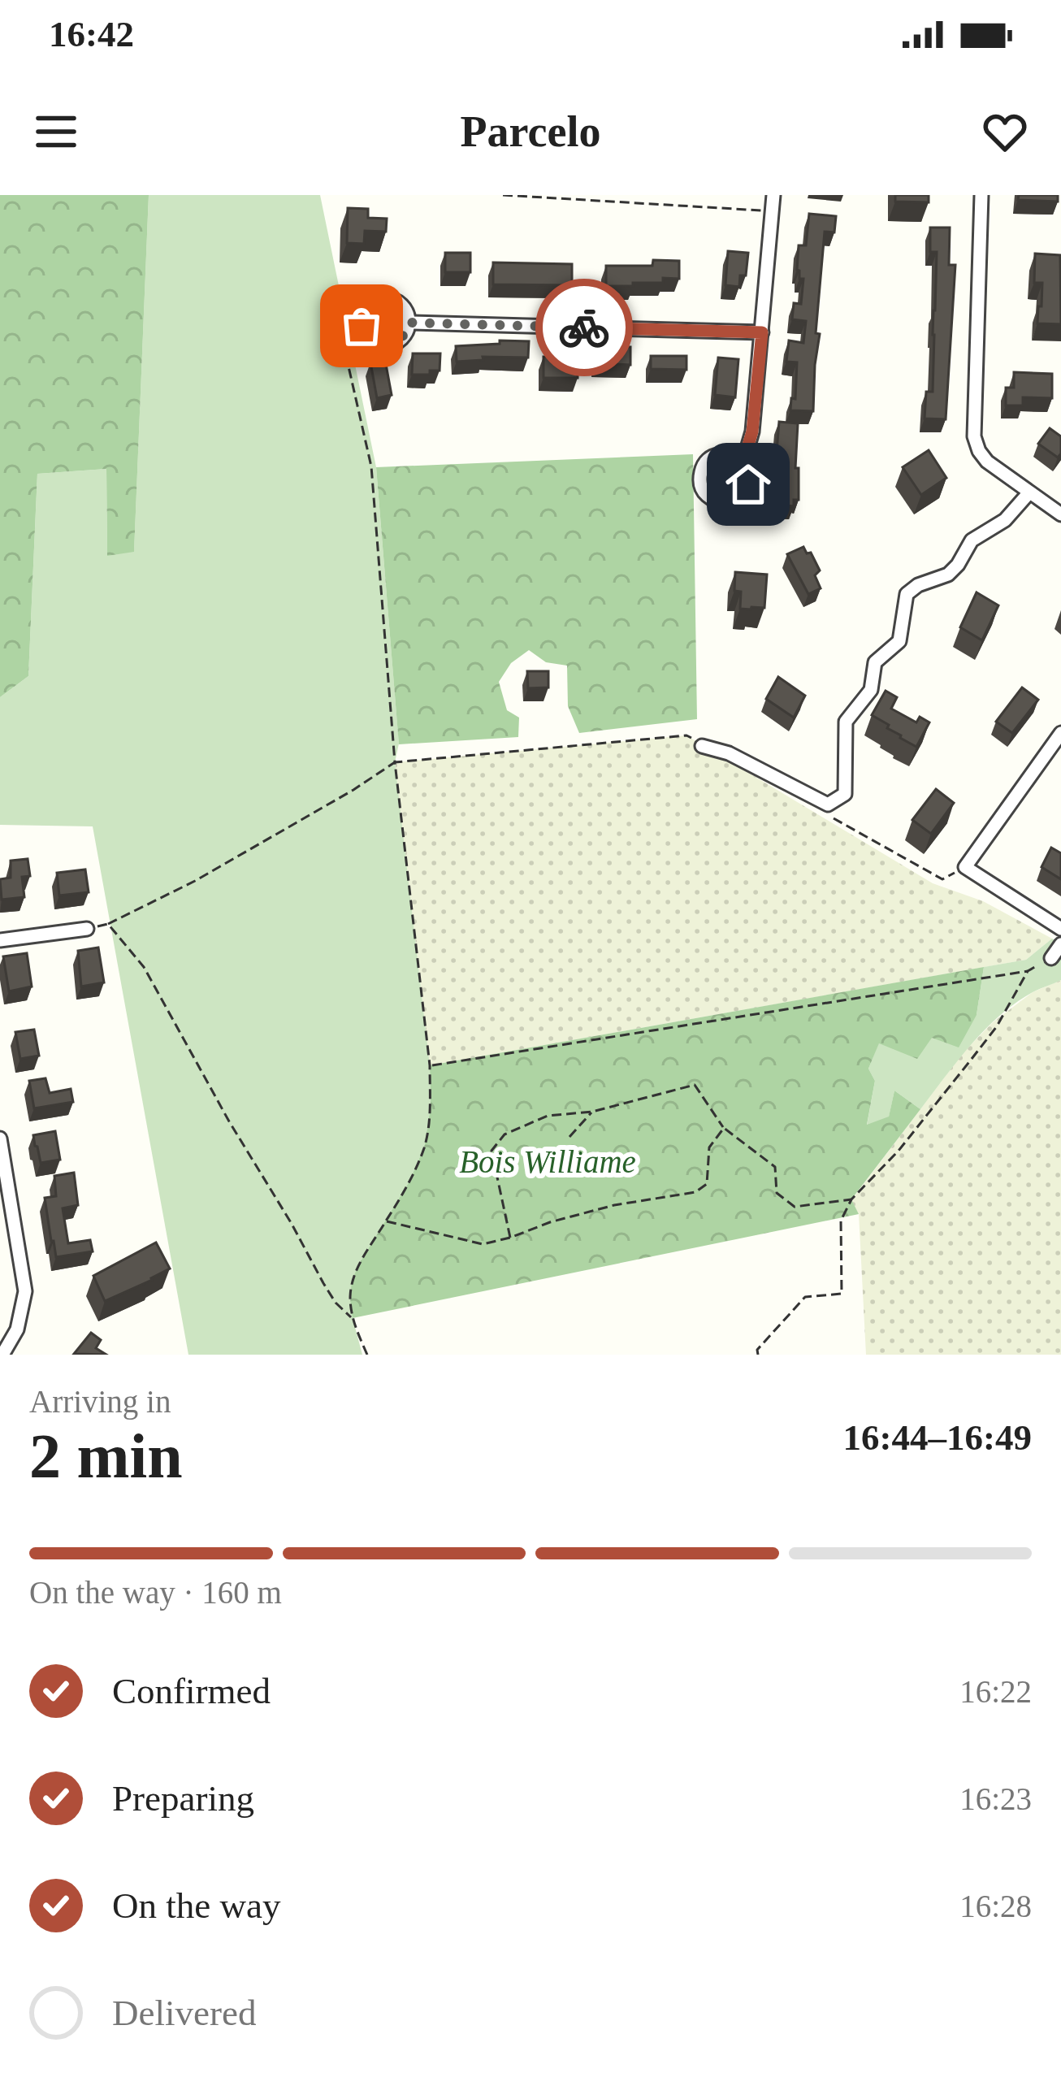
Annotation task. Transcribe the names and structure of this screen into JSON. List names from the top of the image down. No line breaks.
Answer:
{"parks":["Bois Williame"],"page":{"status":"16:42","header":"Parcelo","heading":["2 min","Arriving in","16:44–16:49"],"bar":"On the way · 160 m","list":[["Confirmed","16:22"],["Preparing","16:23"],["On the way","16:28"],"Delivered"]}}
